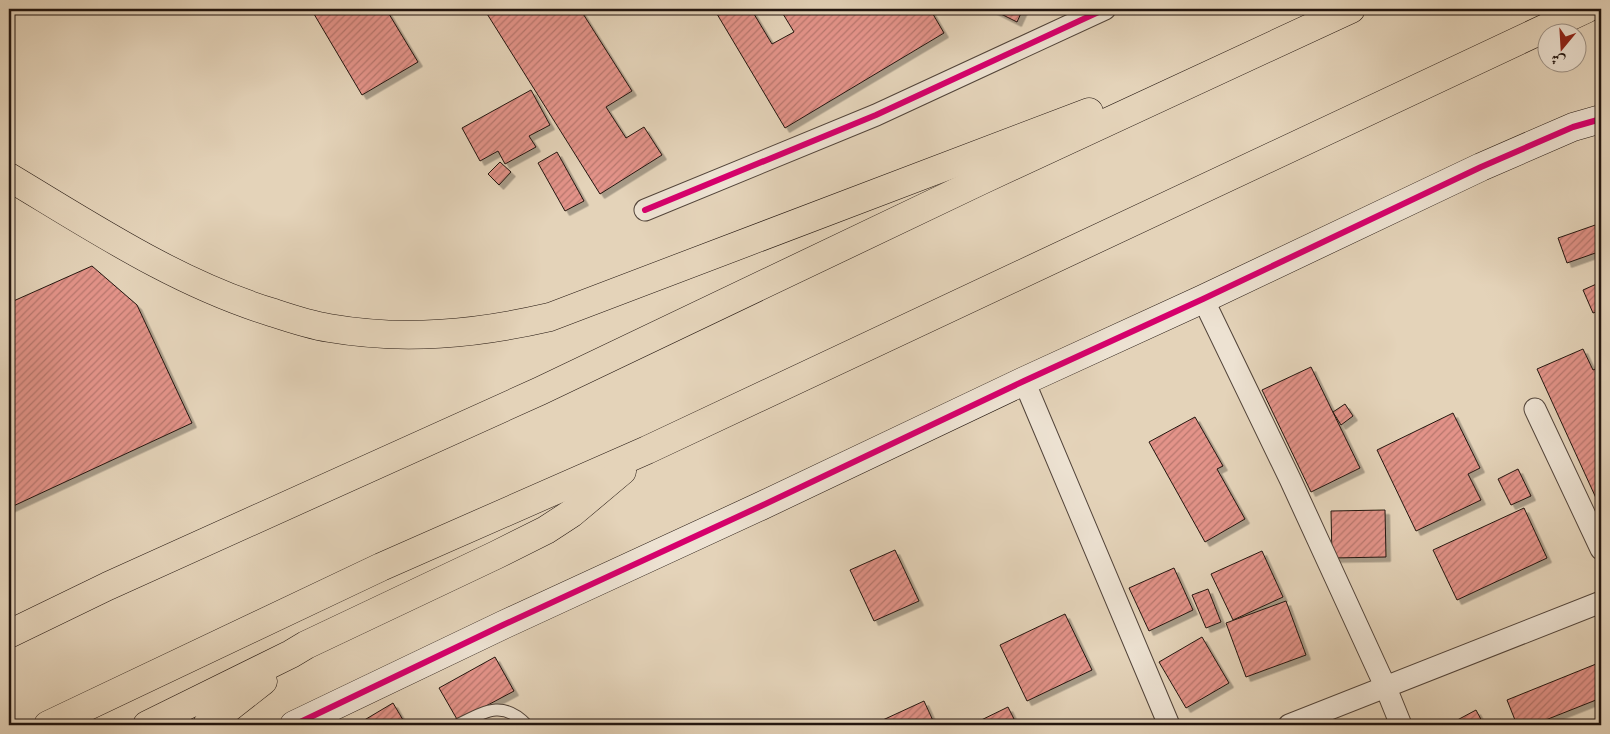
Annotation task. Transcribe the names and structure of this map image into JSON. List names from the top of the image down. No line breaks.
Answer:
{"north":"bottom"}
